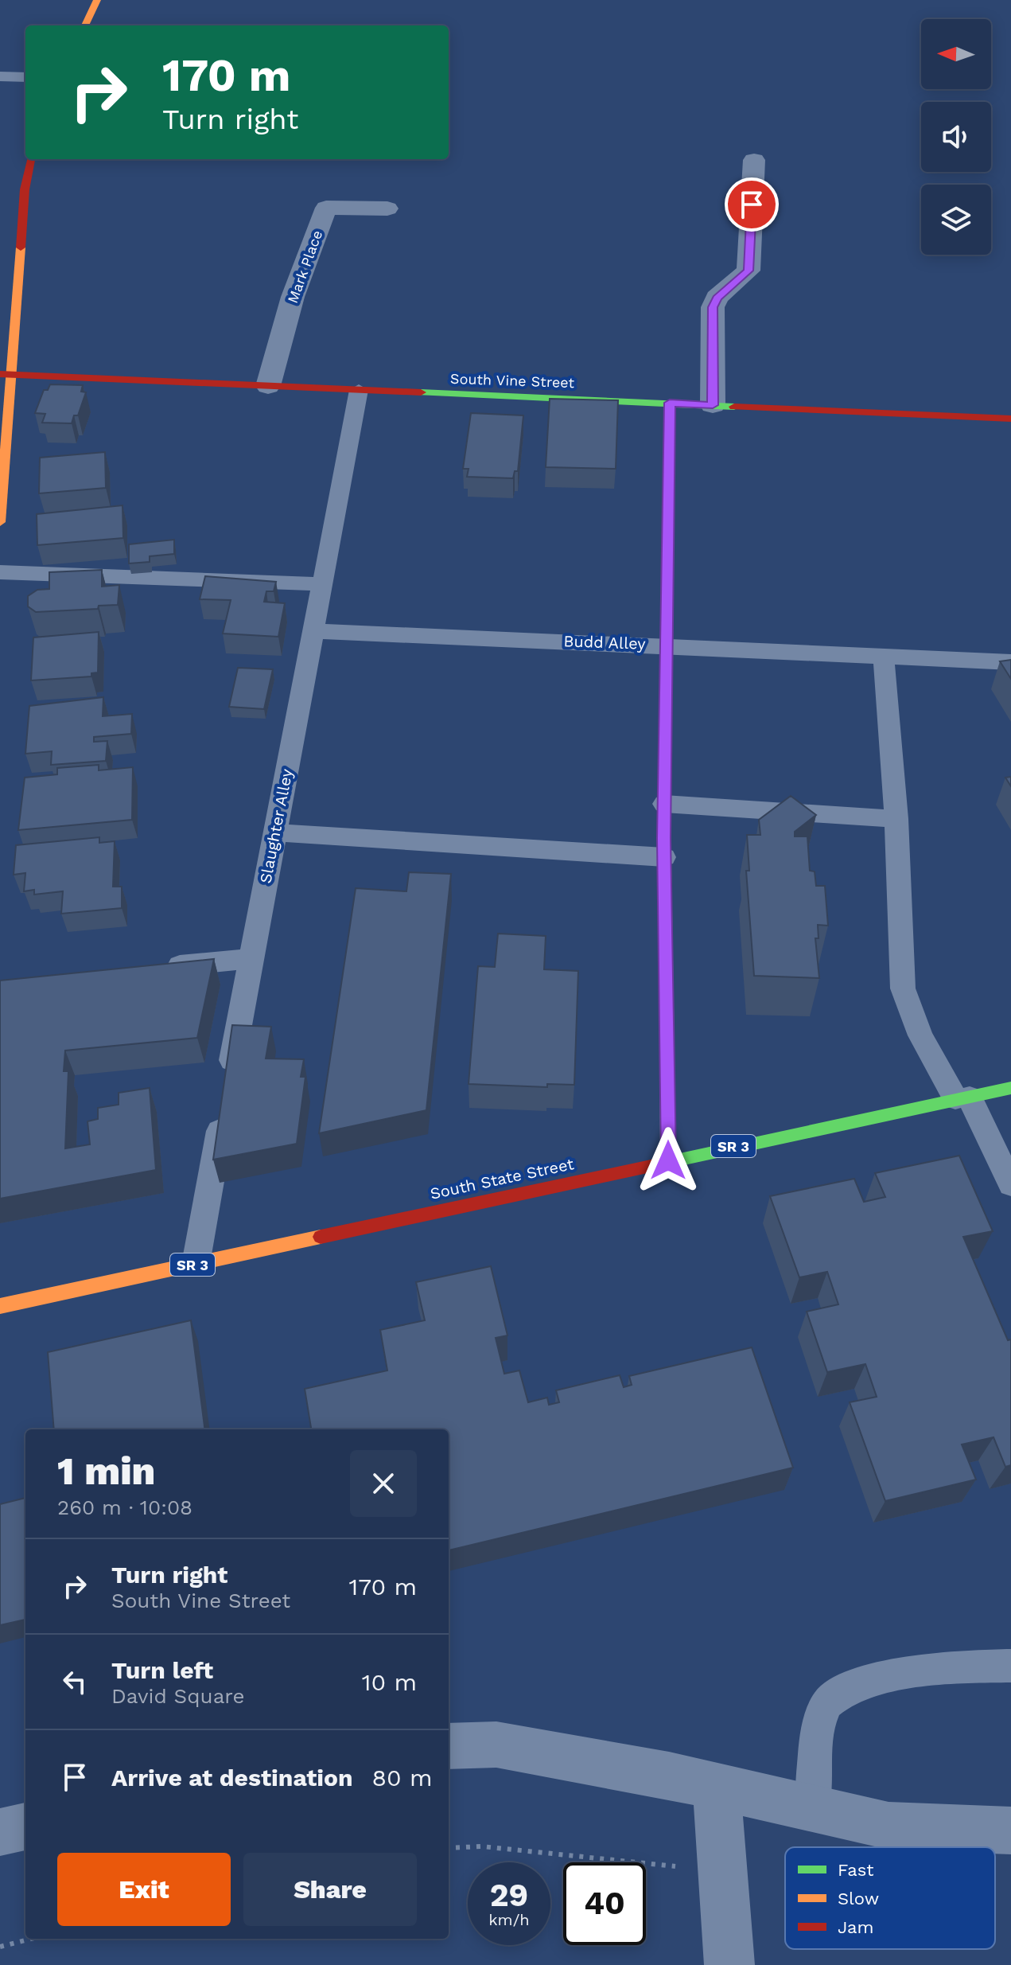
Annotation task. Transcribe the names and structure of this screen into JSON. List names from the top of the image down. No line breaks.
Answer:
{"streets":{"street":["Mark Place","South Vine Street","SR 3","South State Street"],"lane":["Budd Alley","Slaughter Alley"]},"crossings":[["Mark Place","South Vine Street"],["South Vine Street","Slaughter Alley"],["Budd Alley","Slaughter Alley"]],"legend":["Fast","Slow","Jam"],"north":"left","page":{"turn":["170 m","Turn right"],"heading":["1 min","260 m · 10:08"],"list":[{"name":"Turn right","note":"South Vine Street","value":"170 m"},{"name":"Turn left","note":"David Square","value":"10 m"},{"name":"Arrive at destination","value":"80 m"}],"buttons":["Exit","Share"],"speed":"29 km/h","limit":"40"}}
